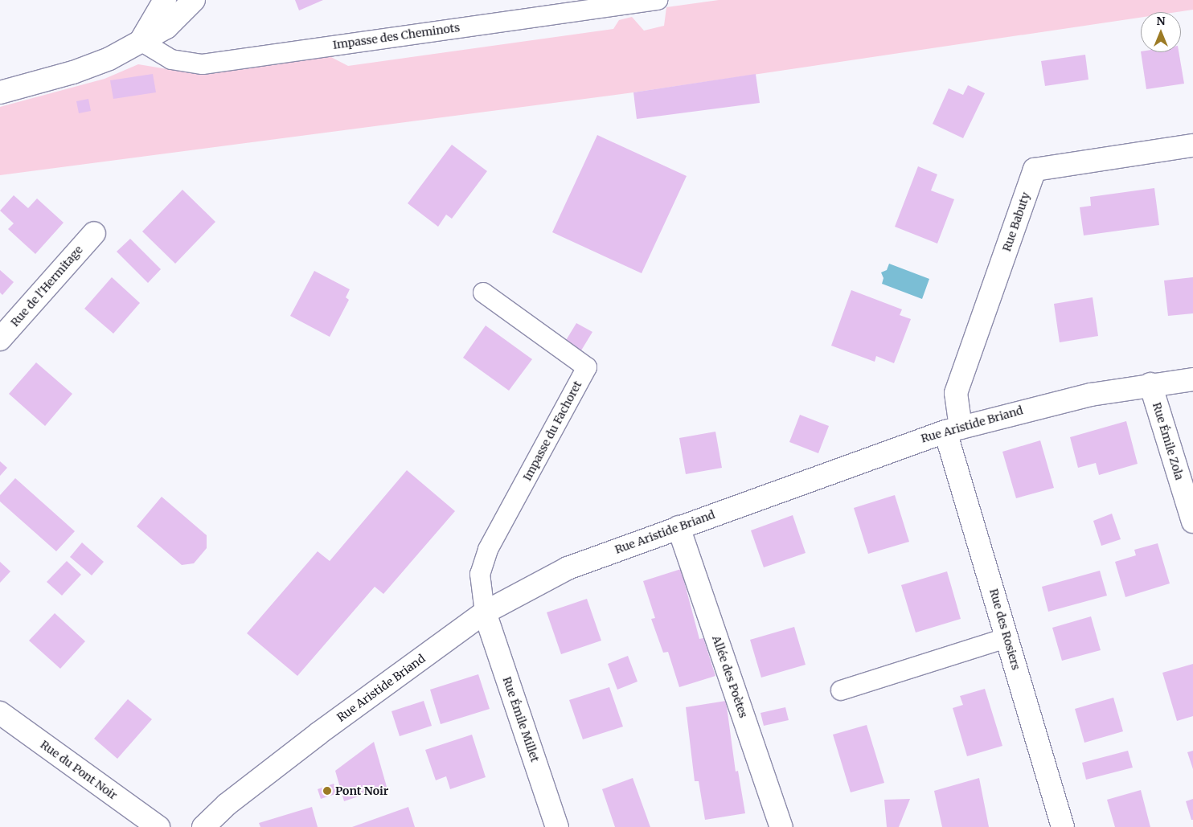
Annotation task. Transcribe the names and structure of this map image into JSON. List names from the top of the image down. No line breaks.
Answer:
{"streets":{"street":["Rue Babuty","Rue de l'Hermitage","Rue Aristide Briand","Rue Émile Zola","Rue des Rosiers","Allée des Poètes","Rue Émile Millet","Rue du Pont Noir"],"lane":["Impasse des Cheminots","Impasse du Fachoret"]},"crossings":[["Rue Babuty","Rue Aristide Briand"],["Rue Babuty","Rue des Rosiers"],["Rue Aristide Briand","Impasse du Fachoret"],["Rue Aristide Briand","Rue Émile Zola"],["Rue Aristide Briand","Rue des Rosiers"],["Rue Aristide Briand","Allée des Poètes"],["Rue Aristide Briand","Rue Émile Millet"],["Impasse du Fachoret","Rue Émile Millet"]],"places":["Pont Noir"],"north":"top"}
